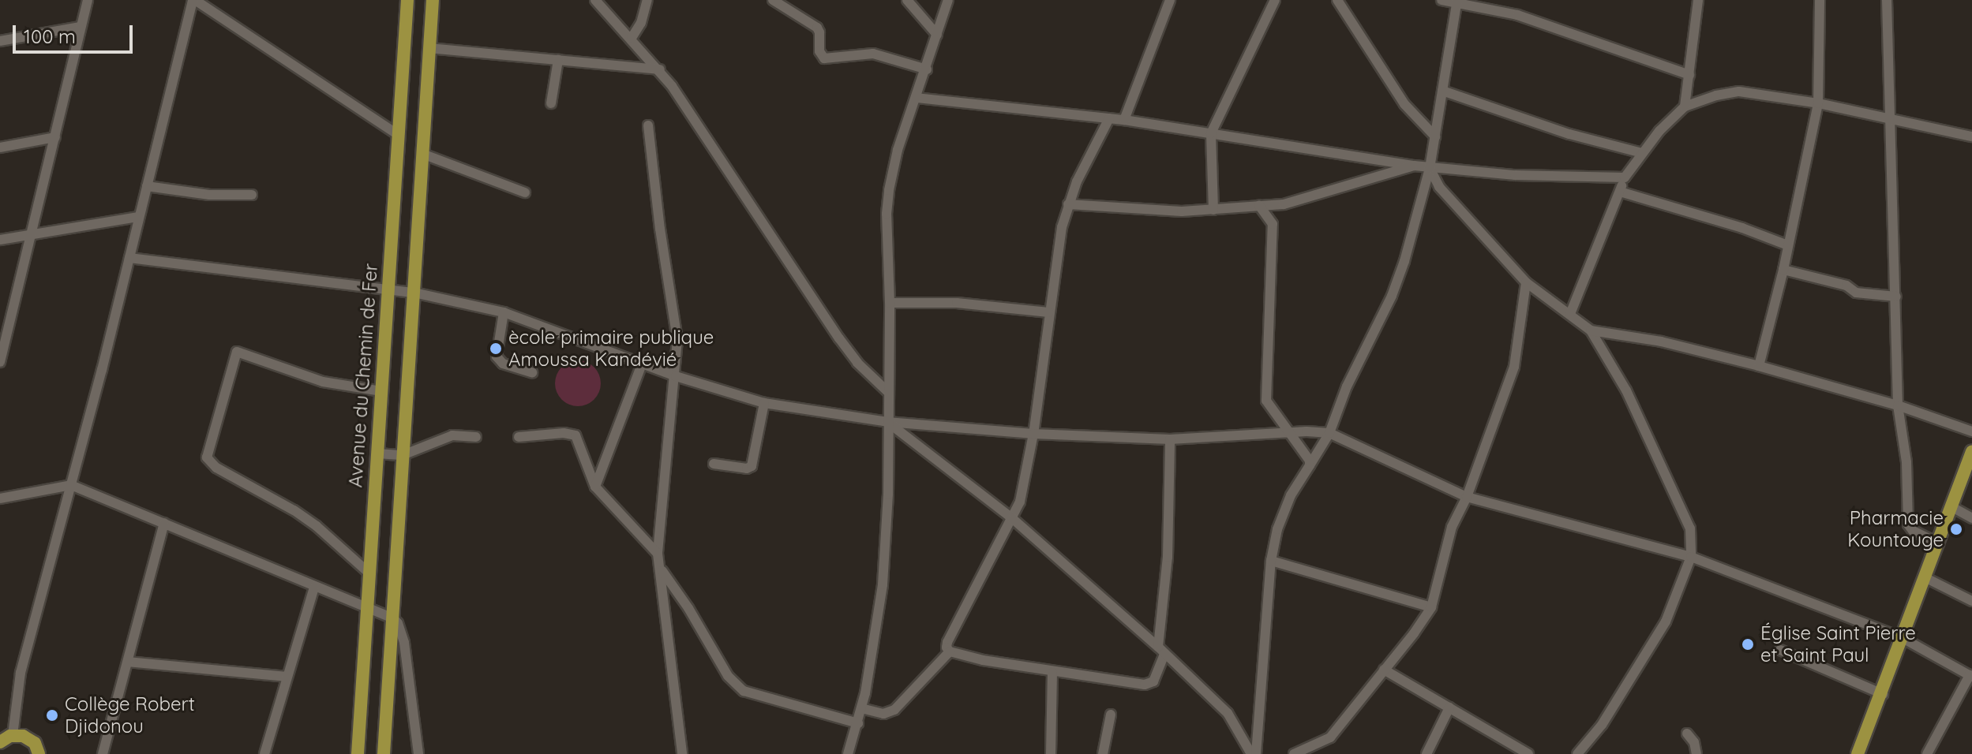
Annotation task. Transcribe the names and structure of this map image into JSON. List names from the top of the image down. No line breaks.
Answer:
{"streets":{"main road":["Avenue du Chemin de Fer"]},"places":["ècole primaire publique Amoussa Kandévié","Pharmacie Kountouge","Église Saint Pierre et Saint Paul","Collège Robert Djidonou"],"scale_bar":"100 m"}
